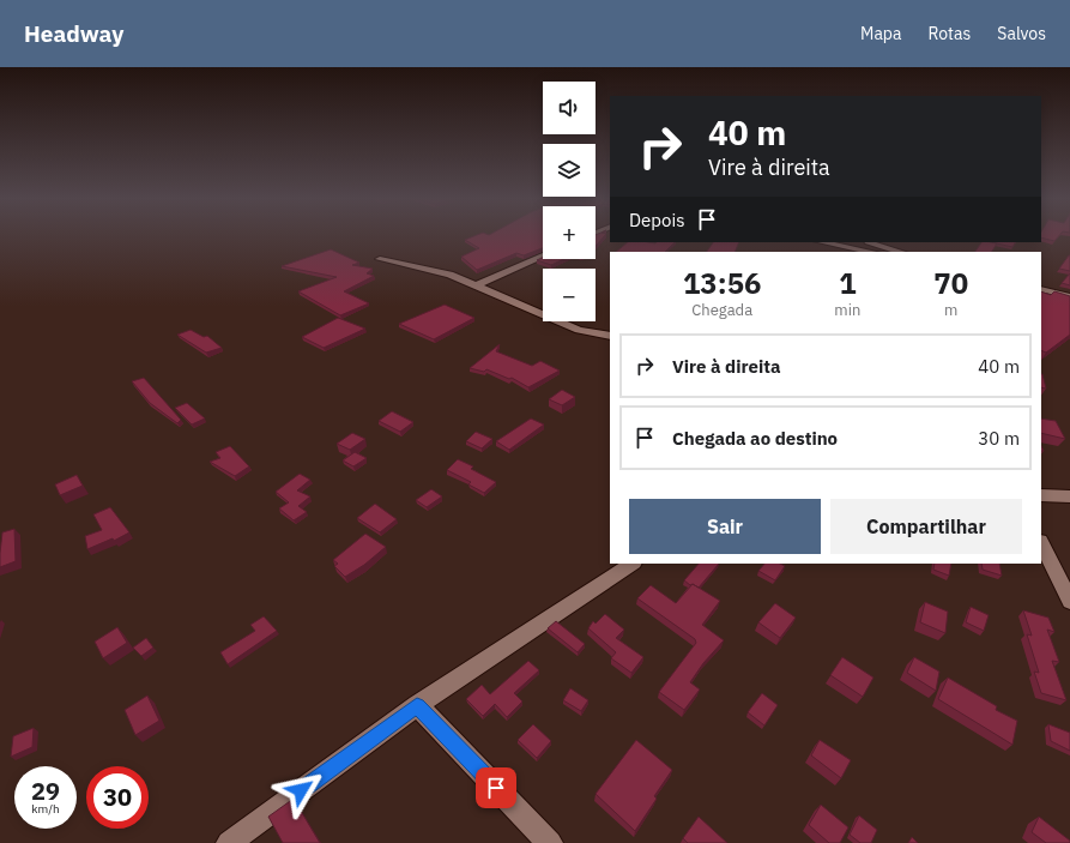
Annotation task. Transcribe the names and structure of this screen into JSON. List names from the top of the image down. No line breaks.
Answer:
{"page":{"header":"Headway","nav":["Mapa","Rotas","Salvos"],"map_buttons":["+","−"],"turn":["40 m","Vire à direita"],"then":"Depois","eta":["13:56","Chegada","1","min","70","m"],"list":[{"name":"Vire à direita","value":"40 m"},{"name":"Chegada ao destino","value":"30 m"}],"buttons":["Sair","Compartilhar"],"speed":"29 km/h","limit":"30"}}
